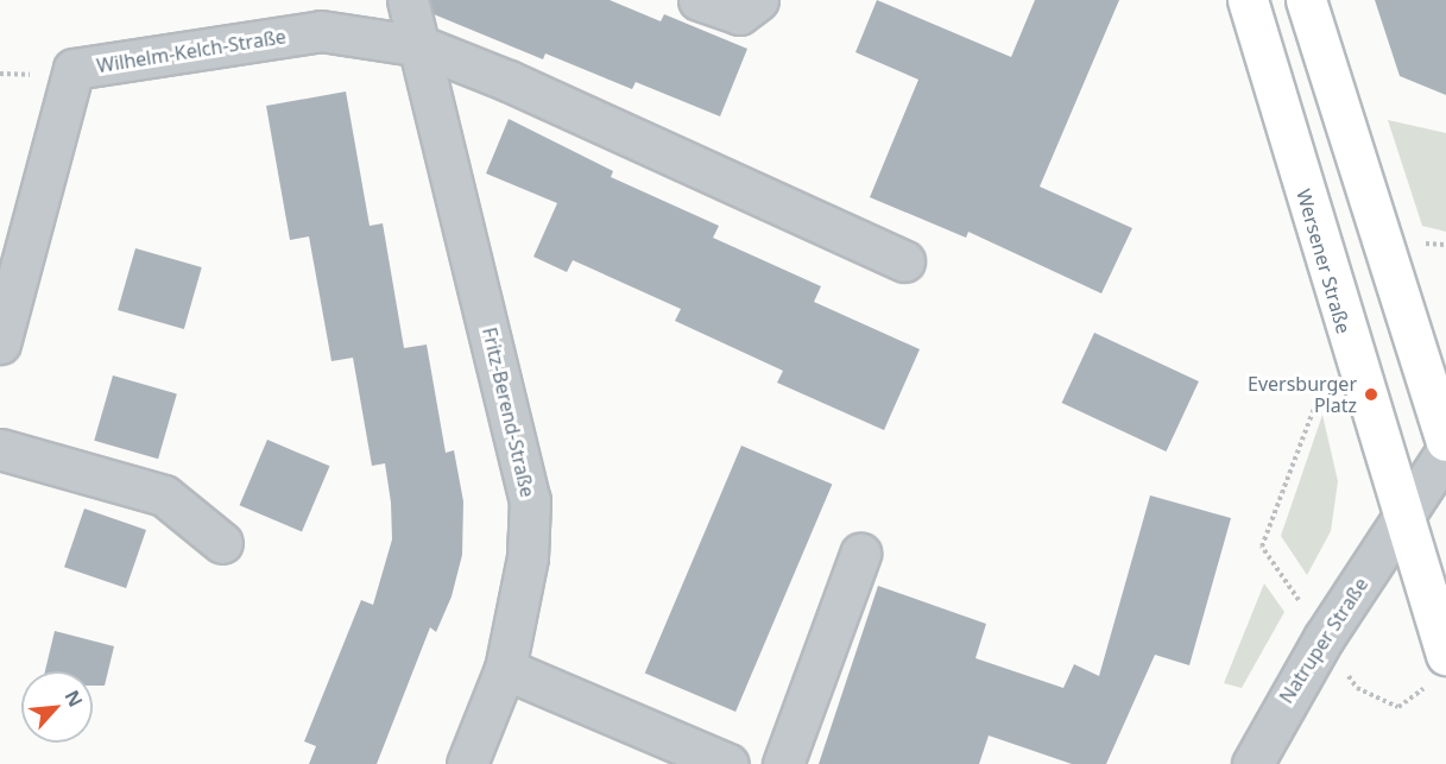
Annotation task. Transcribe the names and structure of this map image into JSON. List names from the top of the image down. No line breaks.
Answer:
{"streets":{"main road":["Wersener Straße"],"street":["Wilhelm-Kelch-Straße","Fritz-Berend-Straße","Natruper Straße"]},"crossings":[["Wilhelm-Kelch-Straße","Fritz-Berend-Straße"],["Wersener Straße","Natruper Straße"]],"places":["Eversburger Platz"],"north":"top right"}
